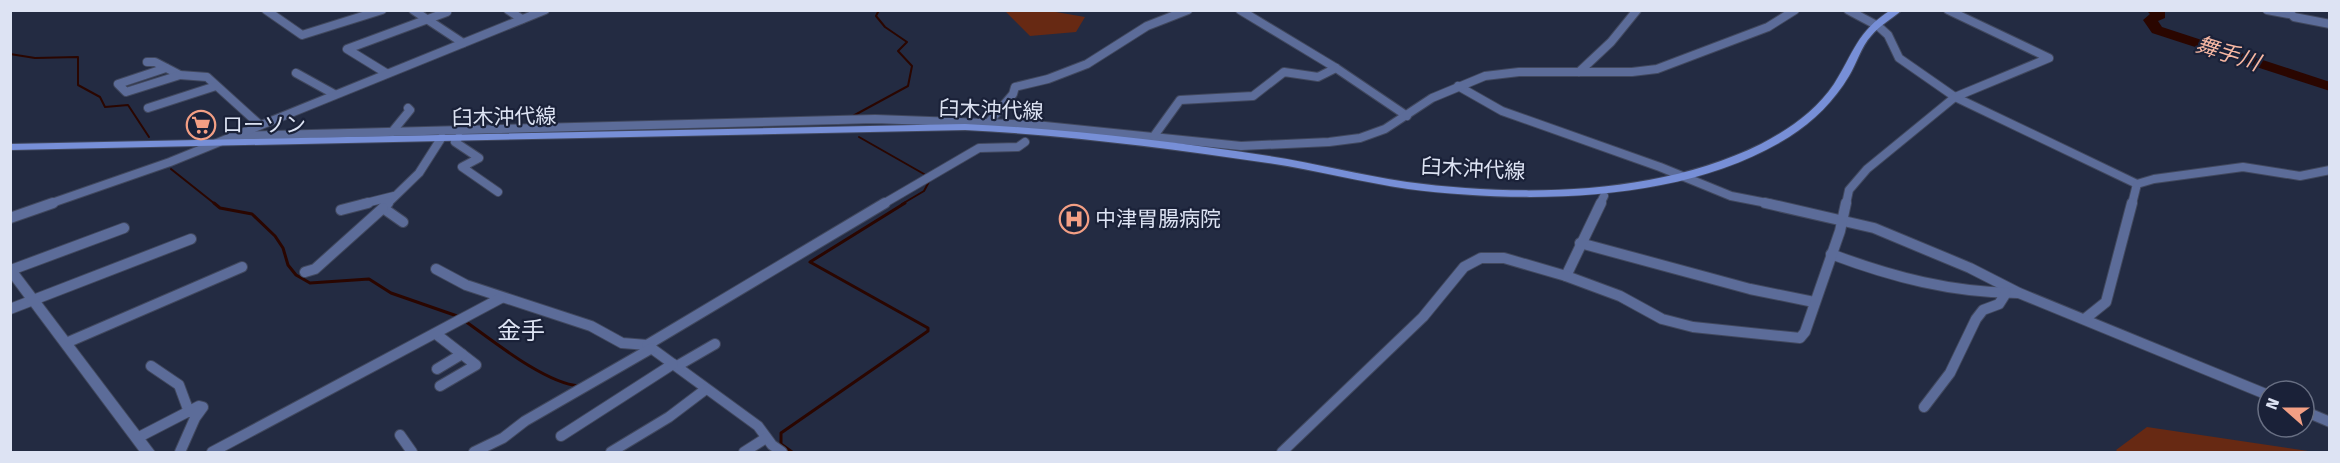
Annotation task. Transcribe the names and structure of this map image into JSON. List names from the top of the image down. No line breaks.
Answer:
{"streets":{"main road":["臼木沖代線"]},"districts":["金手"],"water":["舞手川"],"places":{"supermarket":["ローソン"],"hospital":["中津胃腸病院"]},"north":"left"}
